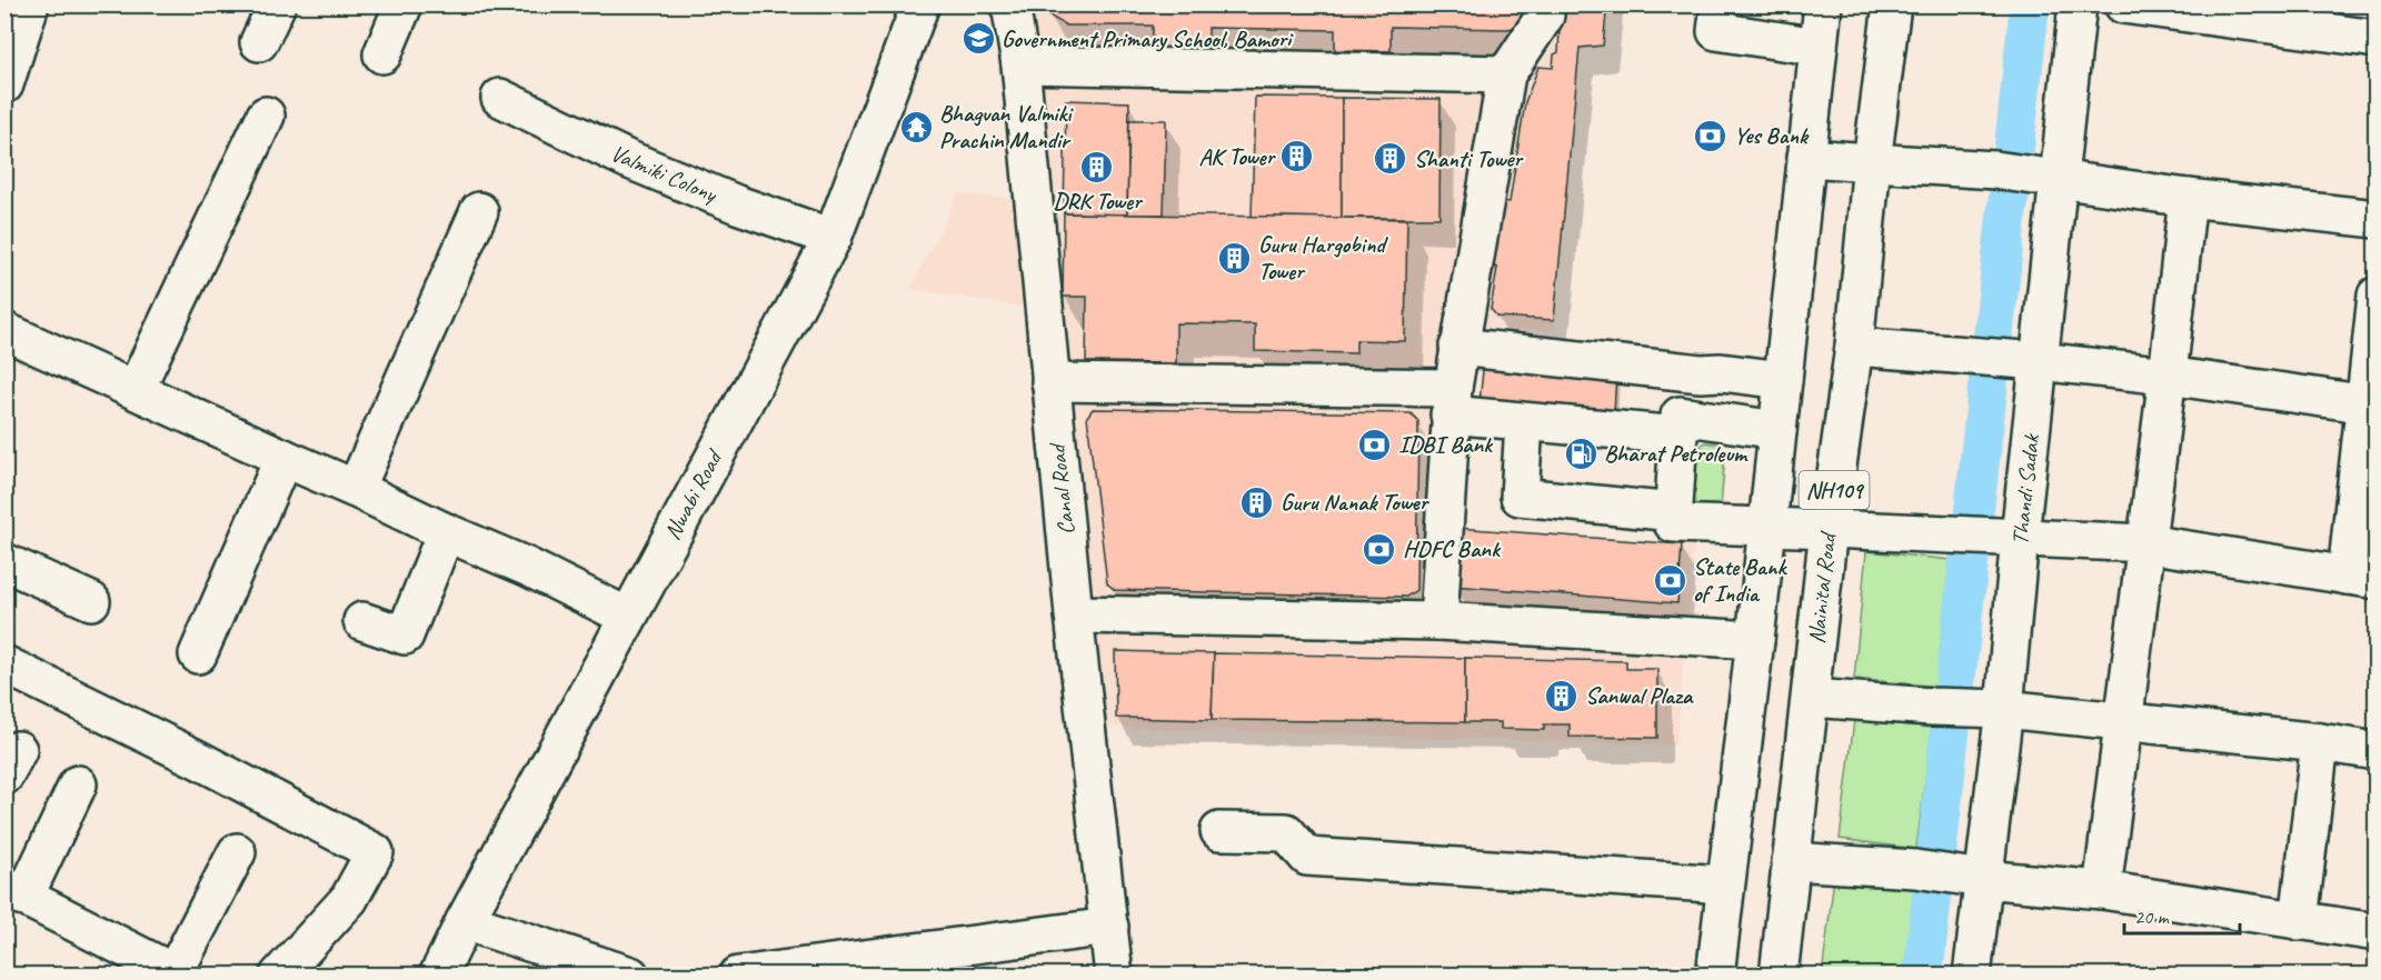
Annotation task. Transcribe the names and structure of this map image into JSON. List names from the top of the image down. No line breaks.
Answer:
{"streets":{"main road":["Valmiki Colony","Canal Road","NH109","Thandi Sadak","Nwabi Road","Nainital Road"]},"crossings":[["Valmiki Colony","Nwabi Road"]],"places":{"school or university":["Government Primary School, Bamori"],"temple":["Bhagvan Valmiki Prachin Mandir"],"bank":["Yes Bank","IDBI Bank","HDFC Bank","State Bank of India"],"building":["AK Tower","Shanti Tower","DRK Tower","Guru Hargobind Tower","Guru Nanak Tower","Sanwal Plaza"],"fuel station":["Bharat Petroleum"]},"scale_bar":"20 m"}
